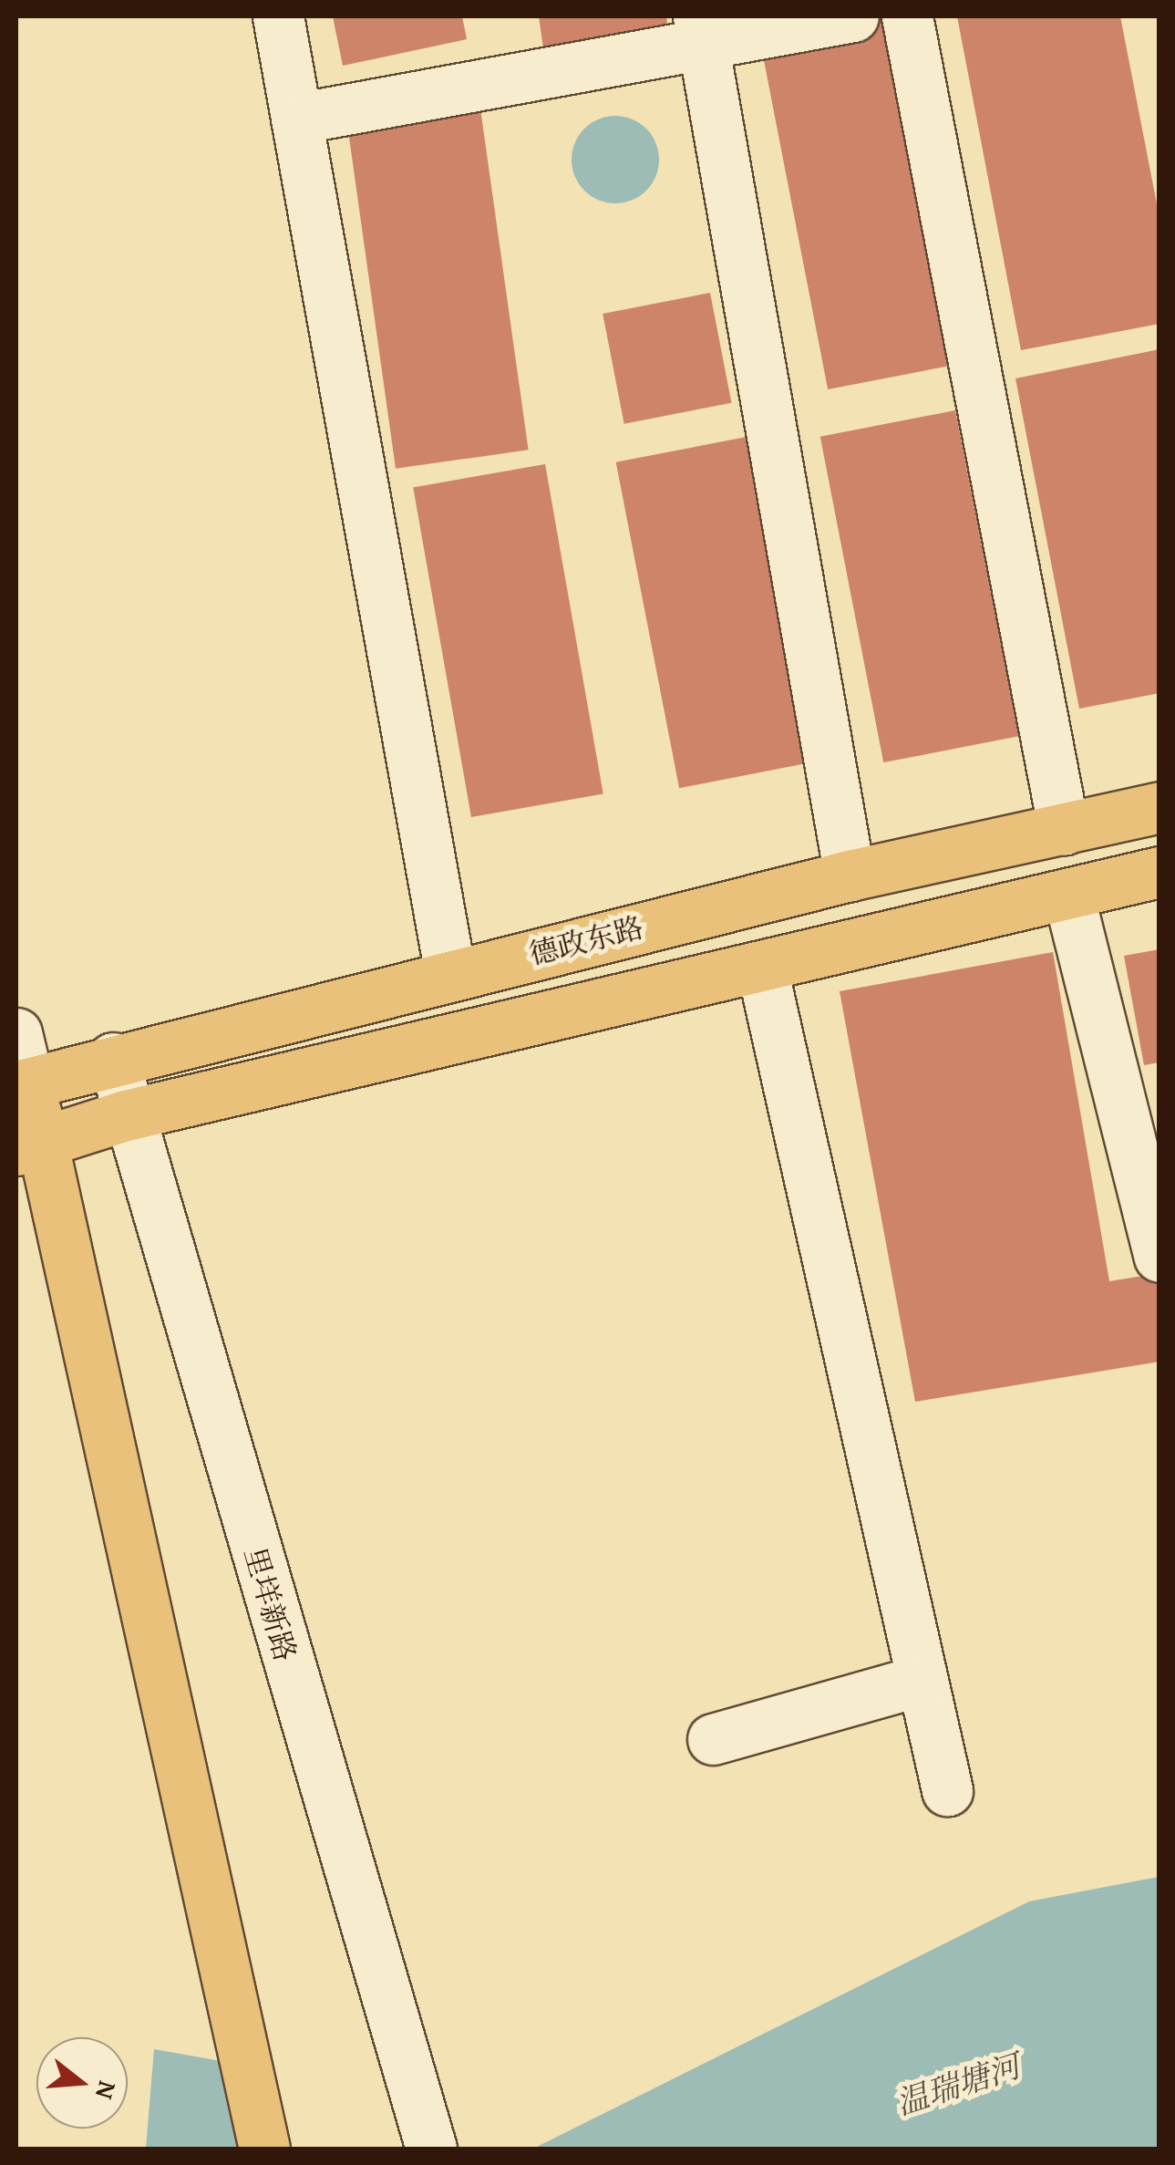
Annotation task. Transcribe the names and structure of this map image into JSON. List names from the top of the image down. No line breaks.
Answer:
{"streets":{"main road":["德政东路"],"street":["里垟新路"]},"crossings":[["德政东路","里垟新路"]],"water":["温瑞塘河"],"north":"right"}
